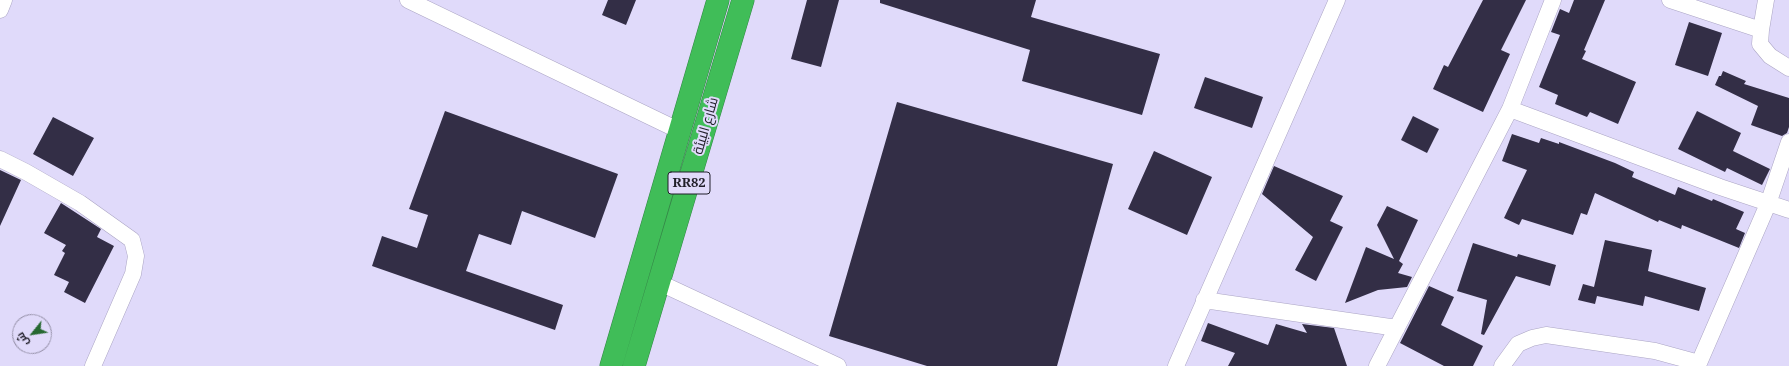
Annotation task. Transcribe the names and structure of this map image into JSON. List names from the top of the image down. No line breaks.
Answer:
{"streets":{"highway":["شارع البيئة","RR82"]},"north":"bottom left"}
